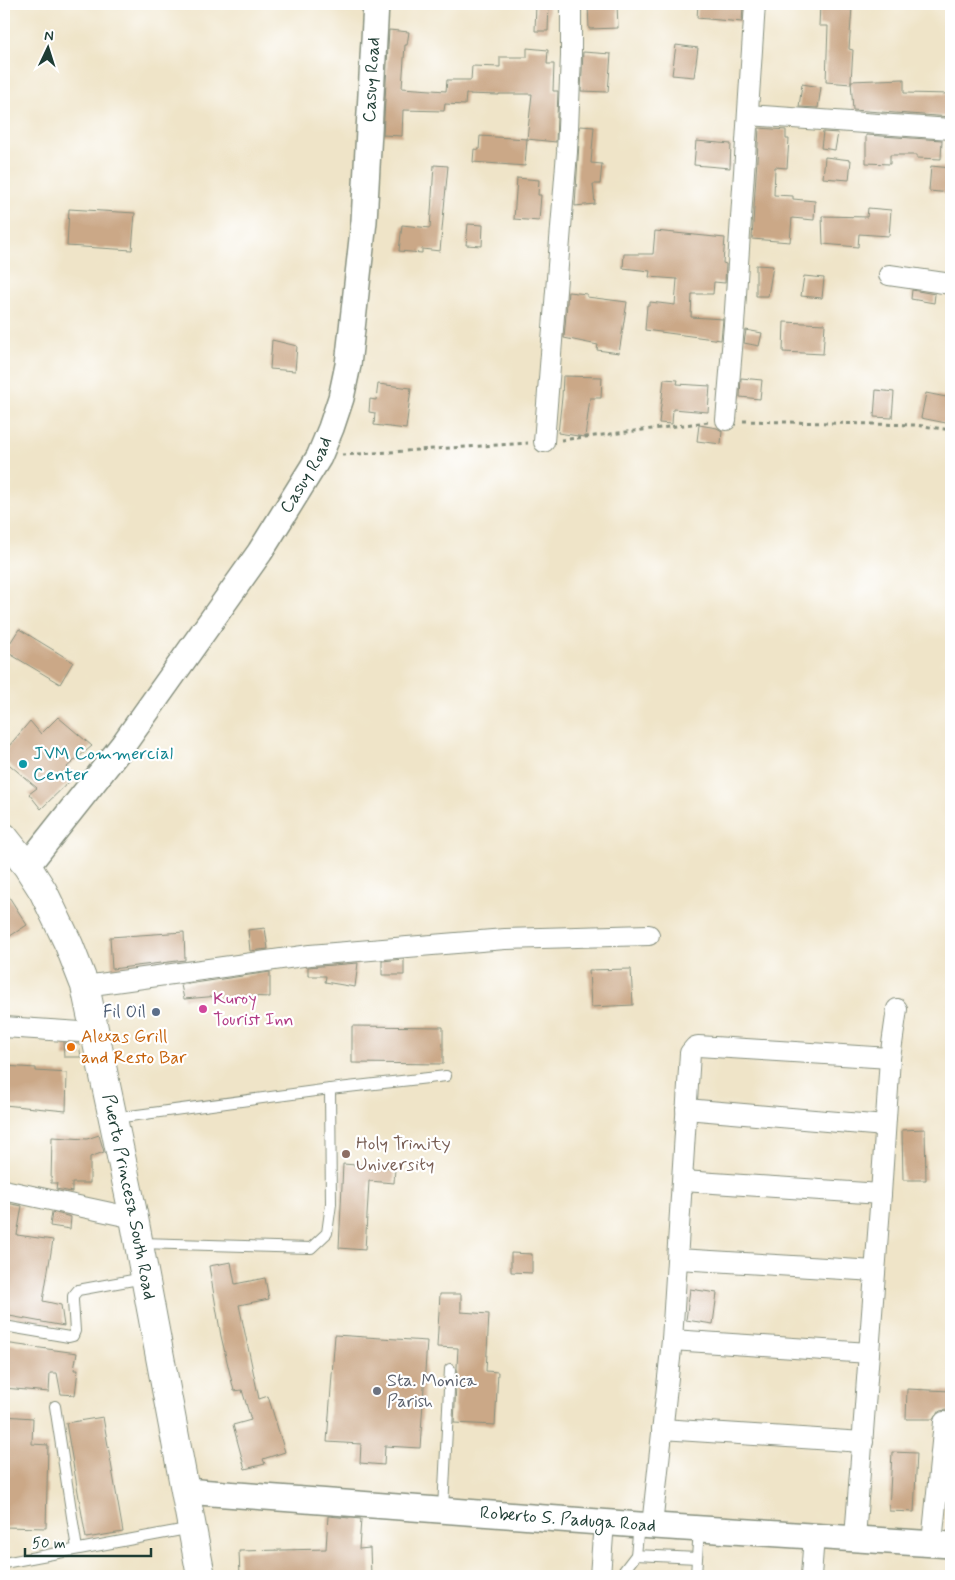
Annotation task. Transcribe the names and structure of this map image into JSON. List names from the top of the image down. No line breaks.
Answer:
{"streets":{"main road":["Puerto Princesa South Road"],"street":["Casuy Road","Roberto S. Paduga Road"]},"crossings":[["Casuy Road","Puerto Princesa South Road"],["Puerto Princesa South Road","Roberto S. Paduga Road"]],"places":["JVM Commercial Center","Kuroy Tourist Inn","Fil Oil","Alexas Grill and Resto Bar","Holy Trinity University","Sta. Monica Parish"],"scale_bar":"50 m","north":"top"}
